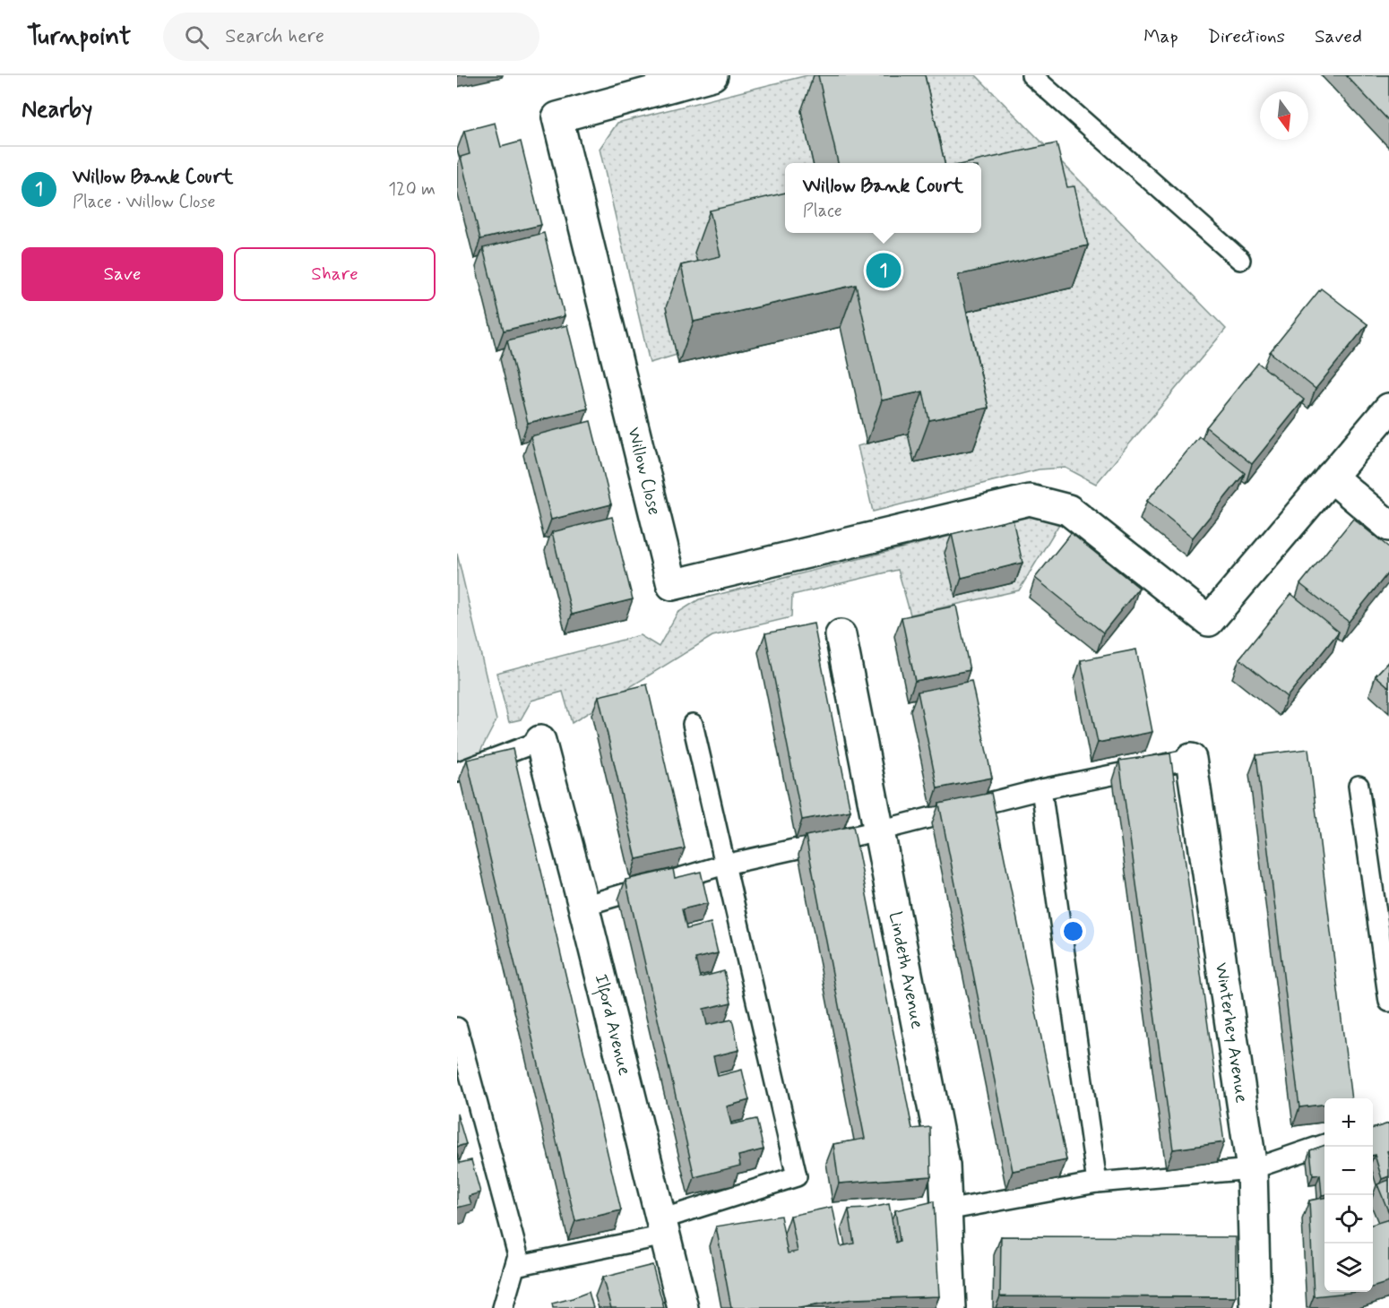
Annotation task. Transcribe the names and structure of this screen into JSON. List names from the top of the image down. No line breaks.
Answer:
{"streets":{"street":["Willow Close","Lindeth Avenue","Ilford Avenue","Winterhey Avenue"]},"north":"bottom","page":{"header":"Turnpoint","search":"Search here","nav":["Map","Directions","Saved"],"heading":"Nearby","list":[{"mark":"1","name":"Willow Bank Court","note":"Place · Willow Close","value":"120 m"}],"popup":["Willow Bank Court","Place"],"buttons":["Save","Share"],"pins":"1","map_buttons":["+","−"]}}
